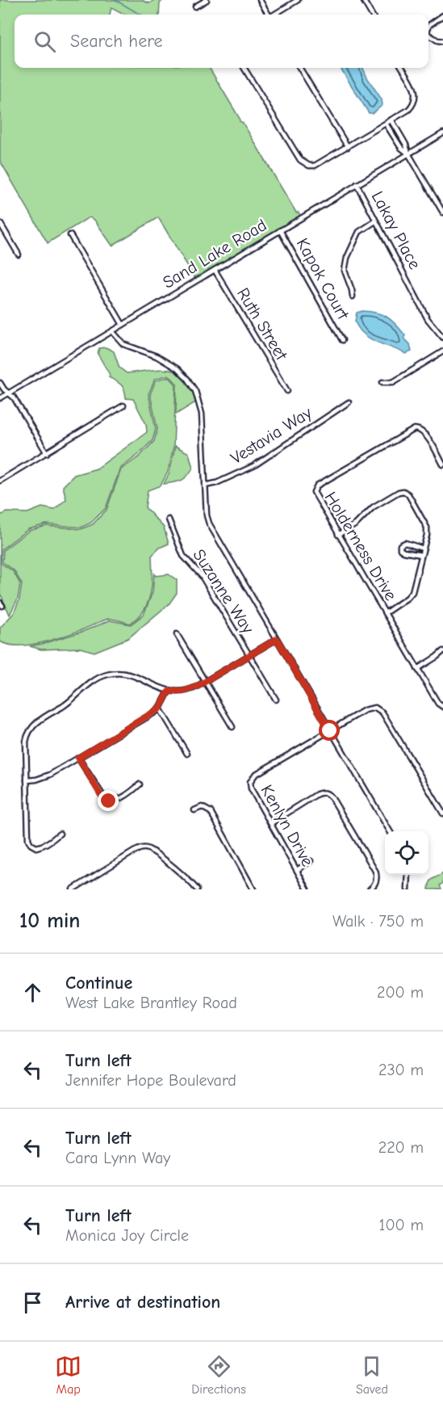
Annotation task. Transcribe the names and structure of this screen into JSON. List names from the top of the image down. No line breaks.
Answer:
{"streets":{"street":["Lakay Place","Sand Lake Road","Kapok Court","Ruth Street","Vestavia Way","Holderness Drive","Suzanne Way","Kenlyn Drive"]},"crossings":[["Lakay Place","Sand Lake Road"],["Sand Lake Road","Kapok Court"],["Sand Lake Road","Ruth Street"]],"page":{"search":"Search here","heading":["10 min","Walk · 750 m"],"list":[["Continue","West Lake Brantley Road","200 m"],["Turn left","Jennifer Hope Boulevard","230 m"],["Turn left","Cara Lynn Way","220 m"],["Turn left","Monica Joy Circle","100 m"],"Arrive at destination"],"nav":["Map","Directions","Saved"]}}
